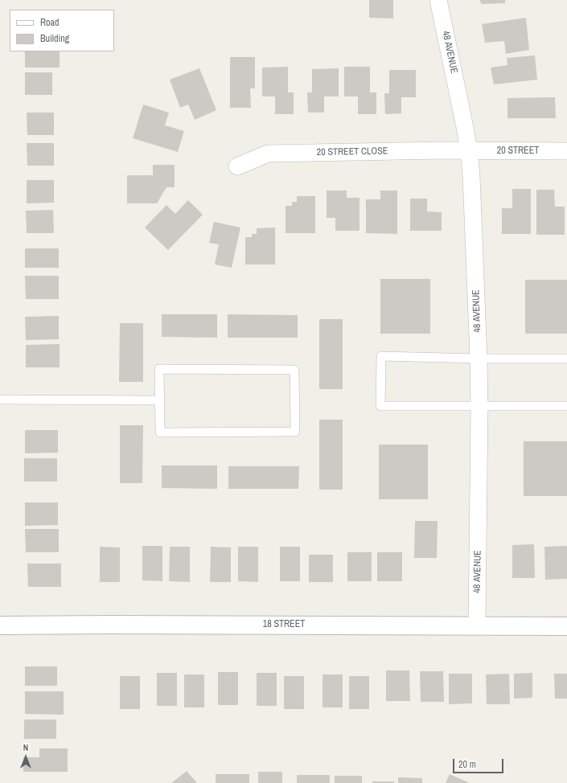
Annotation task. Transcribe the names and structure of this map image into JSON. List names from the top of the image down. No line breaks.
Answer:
{"streets":{"street":["48 AVENUE","20 STREET","20 STREET CLOSE","18 STREET"]},"crossings":[["48 AVENUE","20 STREET"],["48 AVENUE","20 STREET CLOSE"],["48 AVENUE","18 STREET"],["20 STREET","20 STREET CLOSE"]],"legend":["Road","Building"],"scale_bar":"20 m","north":"top"}
